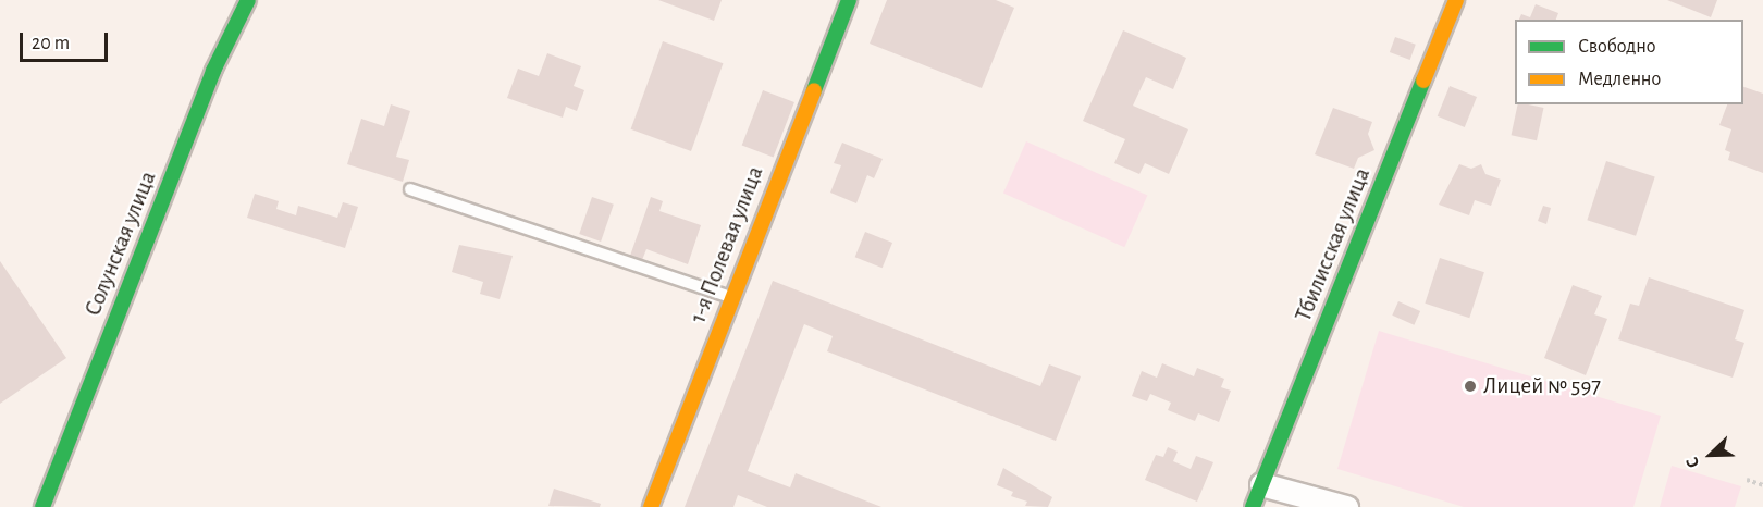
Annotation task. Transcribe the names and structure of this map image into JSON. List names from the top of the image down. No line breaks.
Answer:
{"streets":{"street":["Солунская улица","1-я Полевая улица","Тбилисская улица"]},"places":["Лицей № 597"],"legend":["Свободно","Медленно"],"scale_bar":"20 m","north":"bottom left"}
